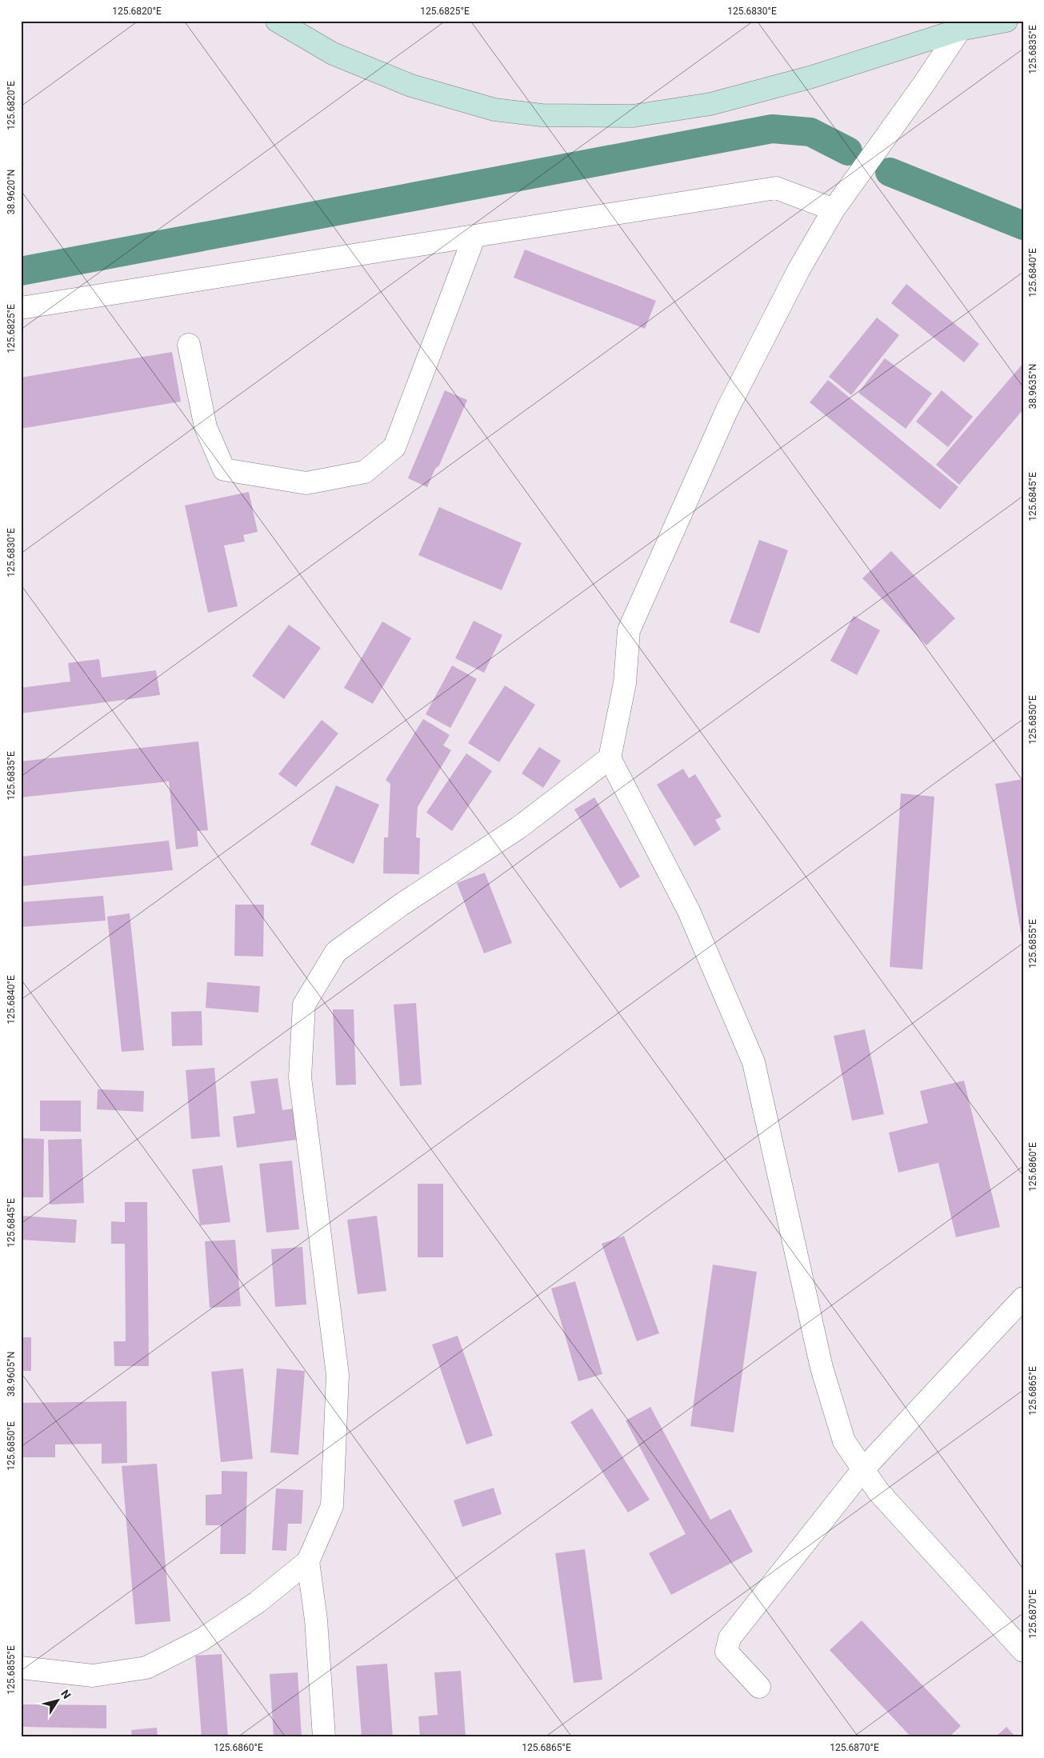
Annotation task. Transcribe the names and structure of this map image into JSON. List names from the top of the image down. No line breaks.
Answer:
{"north":"top right","coordinates":["125.6820°E","125.6825°E","125.6830°E","125.6835°E","38.9620°N","125.6840°E","38.9635°N","125.6845°E","125.6850°E","125.6855°E","125.6860°E","38.9605°N","125.6865°E","125.6870°E"]}
